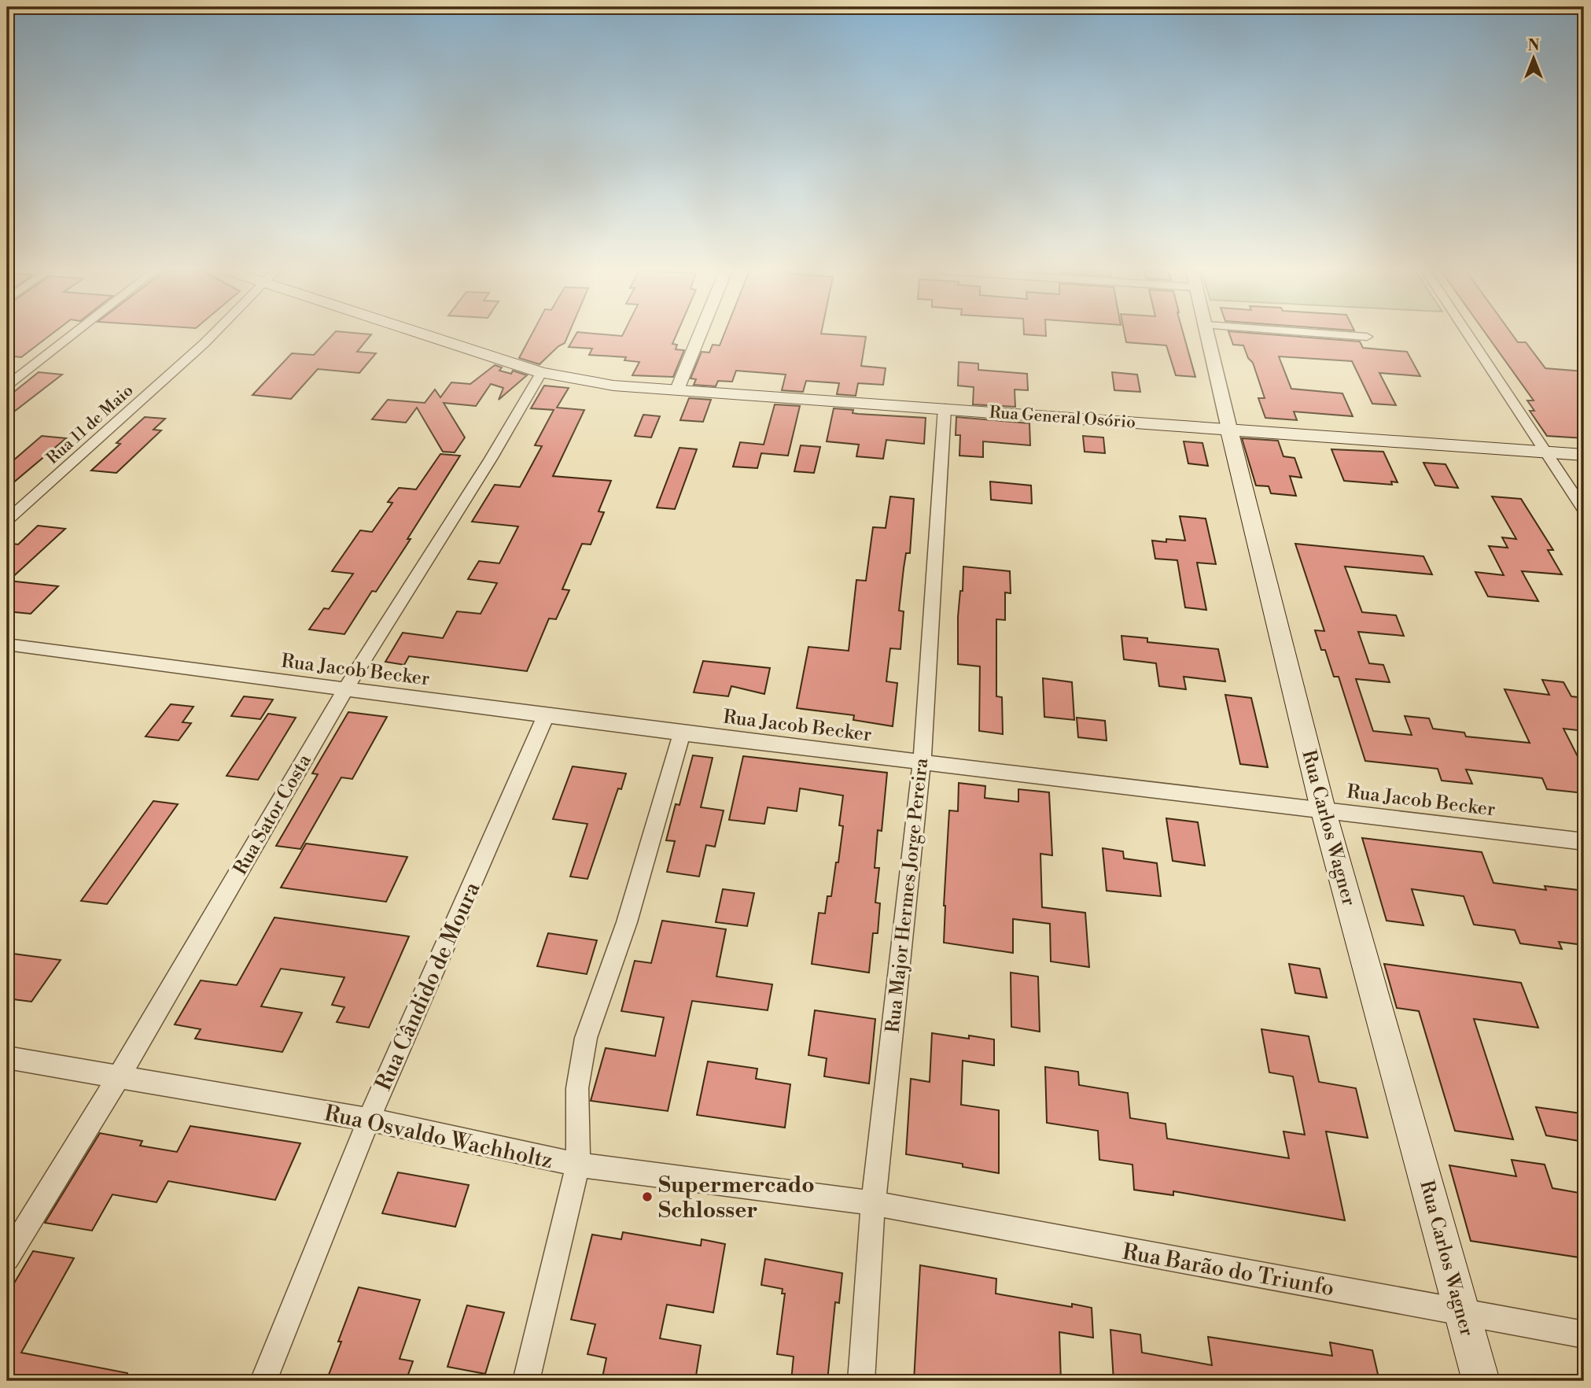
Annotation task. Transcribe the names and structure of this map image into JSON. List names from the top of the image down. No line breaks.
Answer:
{"streets":{"main road":["Rua General Osório","Rua Carlos Wagner"],"street":["Rua 11 de Maio","Rua Jacob Becker","Rua Sator Costa","Rua Major Hermes Jorge Pereira","Rua Cândido de Moura","Rua Osvaldo Wachholtz","Rua Barão do Triunfo"]},"crossings":[["Rua General Osório","Rua Sator Costa"],["Rua General Osório","Rua Carlos Wagner"],["Rua General Osório","Rua Major Hermes Jorge Pereira"],["Rua Jacob Becker","Rua Sator Costa"],["Rua Jacob Becker","Rua Carlos Wagner"],["Rua Jacob Becker","Rua Major Hermes Jorge Pereira"],["Rua Jacob Becker","Rua Cândido de Moura"],["Rua Sator Costa","Rua Osvaldo Wachholtz"],["Rua Carlos Wagner","Rua Barão do Triunfo"],["Rua Major Hermes Jorge Pereira","Rua Osvaldo Wachholtz"],["Rua Major Hermes Jorge Pereira","Rua Barão do Triunfo"],["Rua Cândido de Moura","Rua Osvaldo Wachholtz"],["Rua Osvaldo Wachholtz","Rua Barão do Triunfo"]],"places":["Supermercado Schlosser"],"north":"top"}
